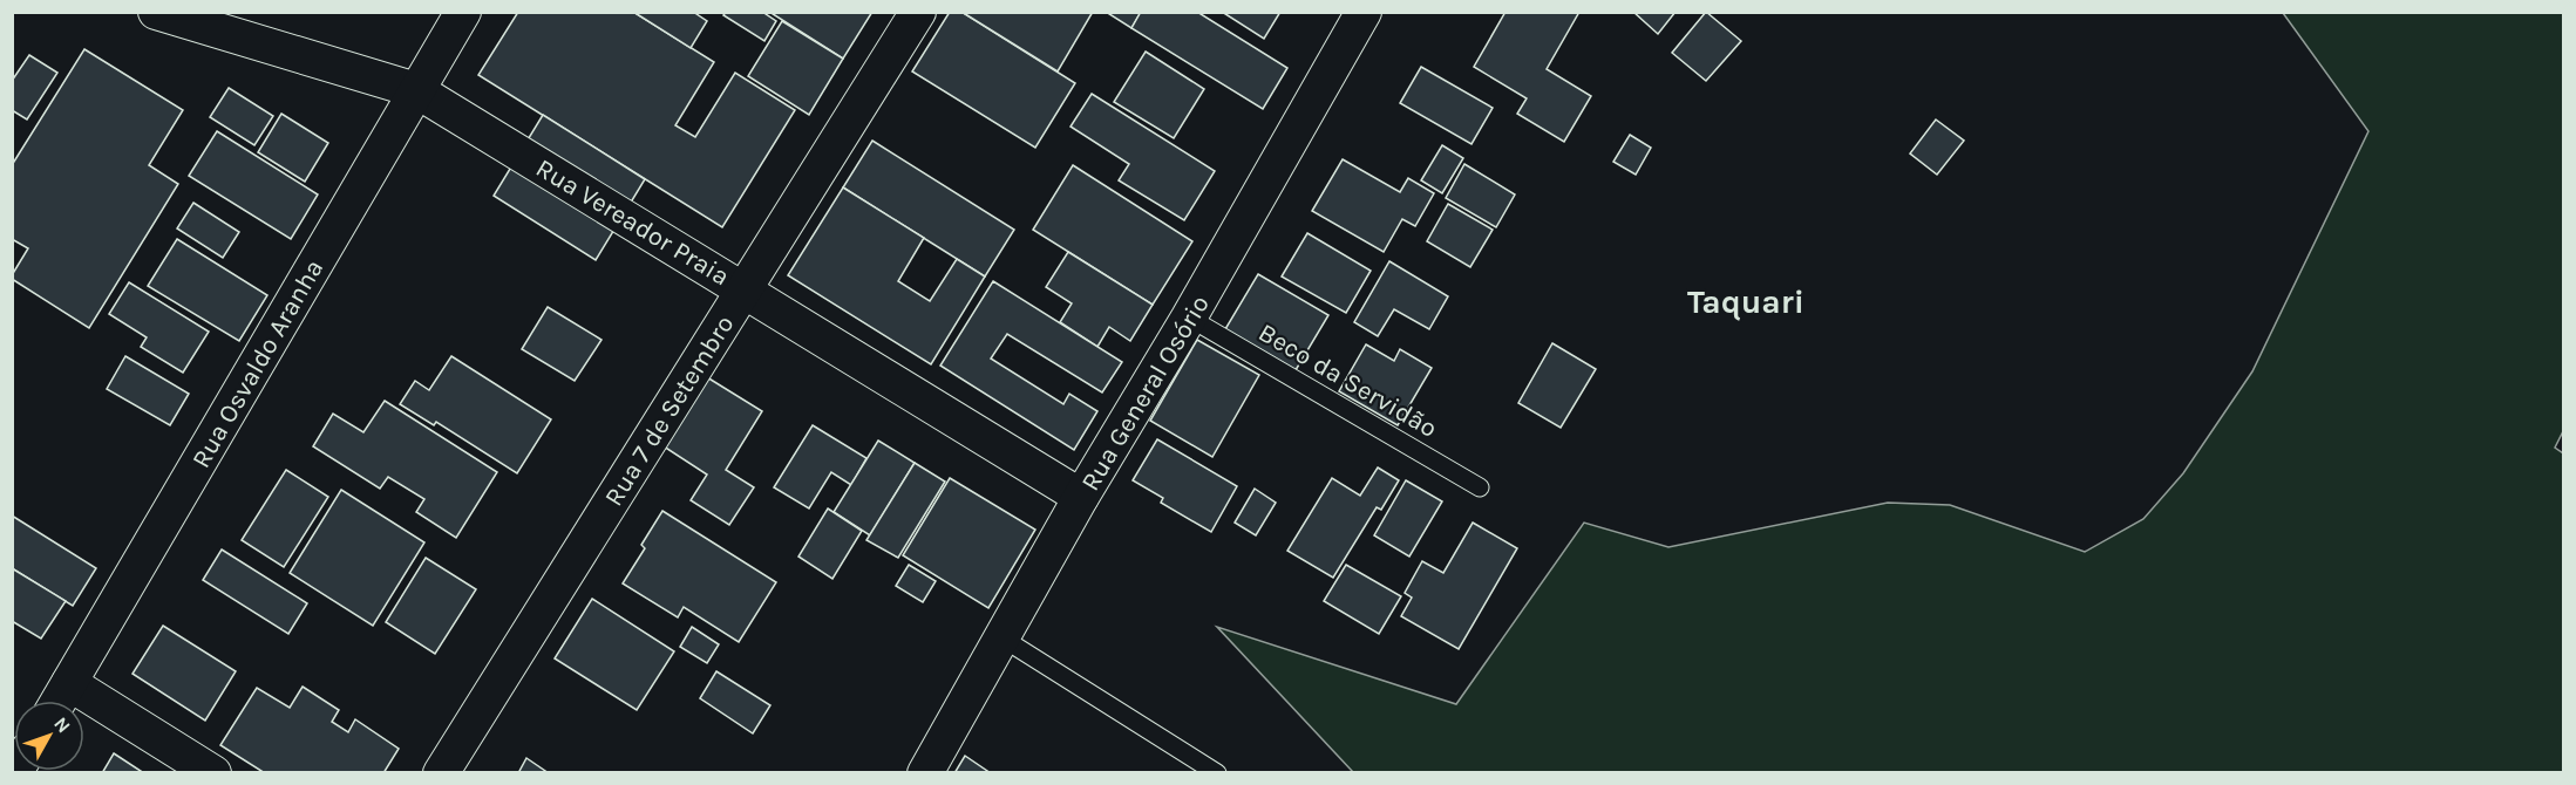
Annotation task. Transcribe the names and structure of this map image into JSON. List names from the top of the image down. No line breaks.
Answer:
{"streets":{"street":["Rua Vereador Praia","Rua Osvaldo Aranha","Rua General Osório","Rua 7 de Setembro"],"lane":["Beco da Servidão"]},"crossings":[["Rua Vereador Praia","Rua Osvaldo Aranha"],["Rua Vereador Praia","Rua General Osório"],["Rua Vereador Praia","Rua 7 de Setembro"],["Beco da Servidão","Rua General Osório"]],"districts":["Taquari"],"north":"top right"}
